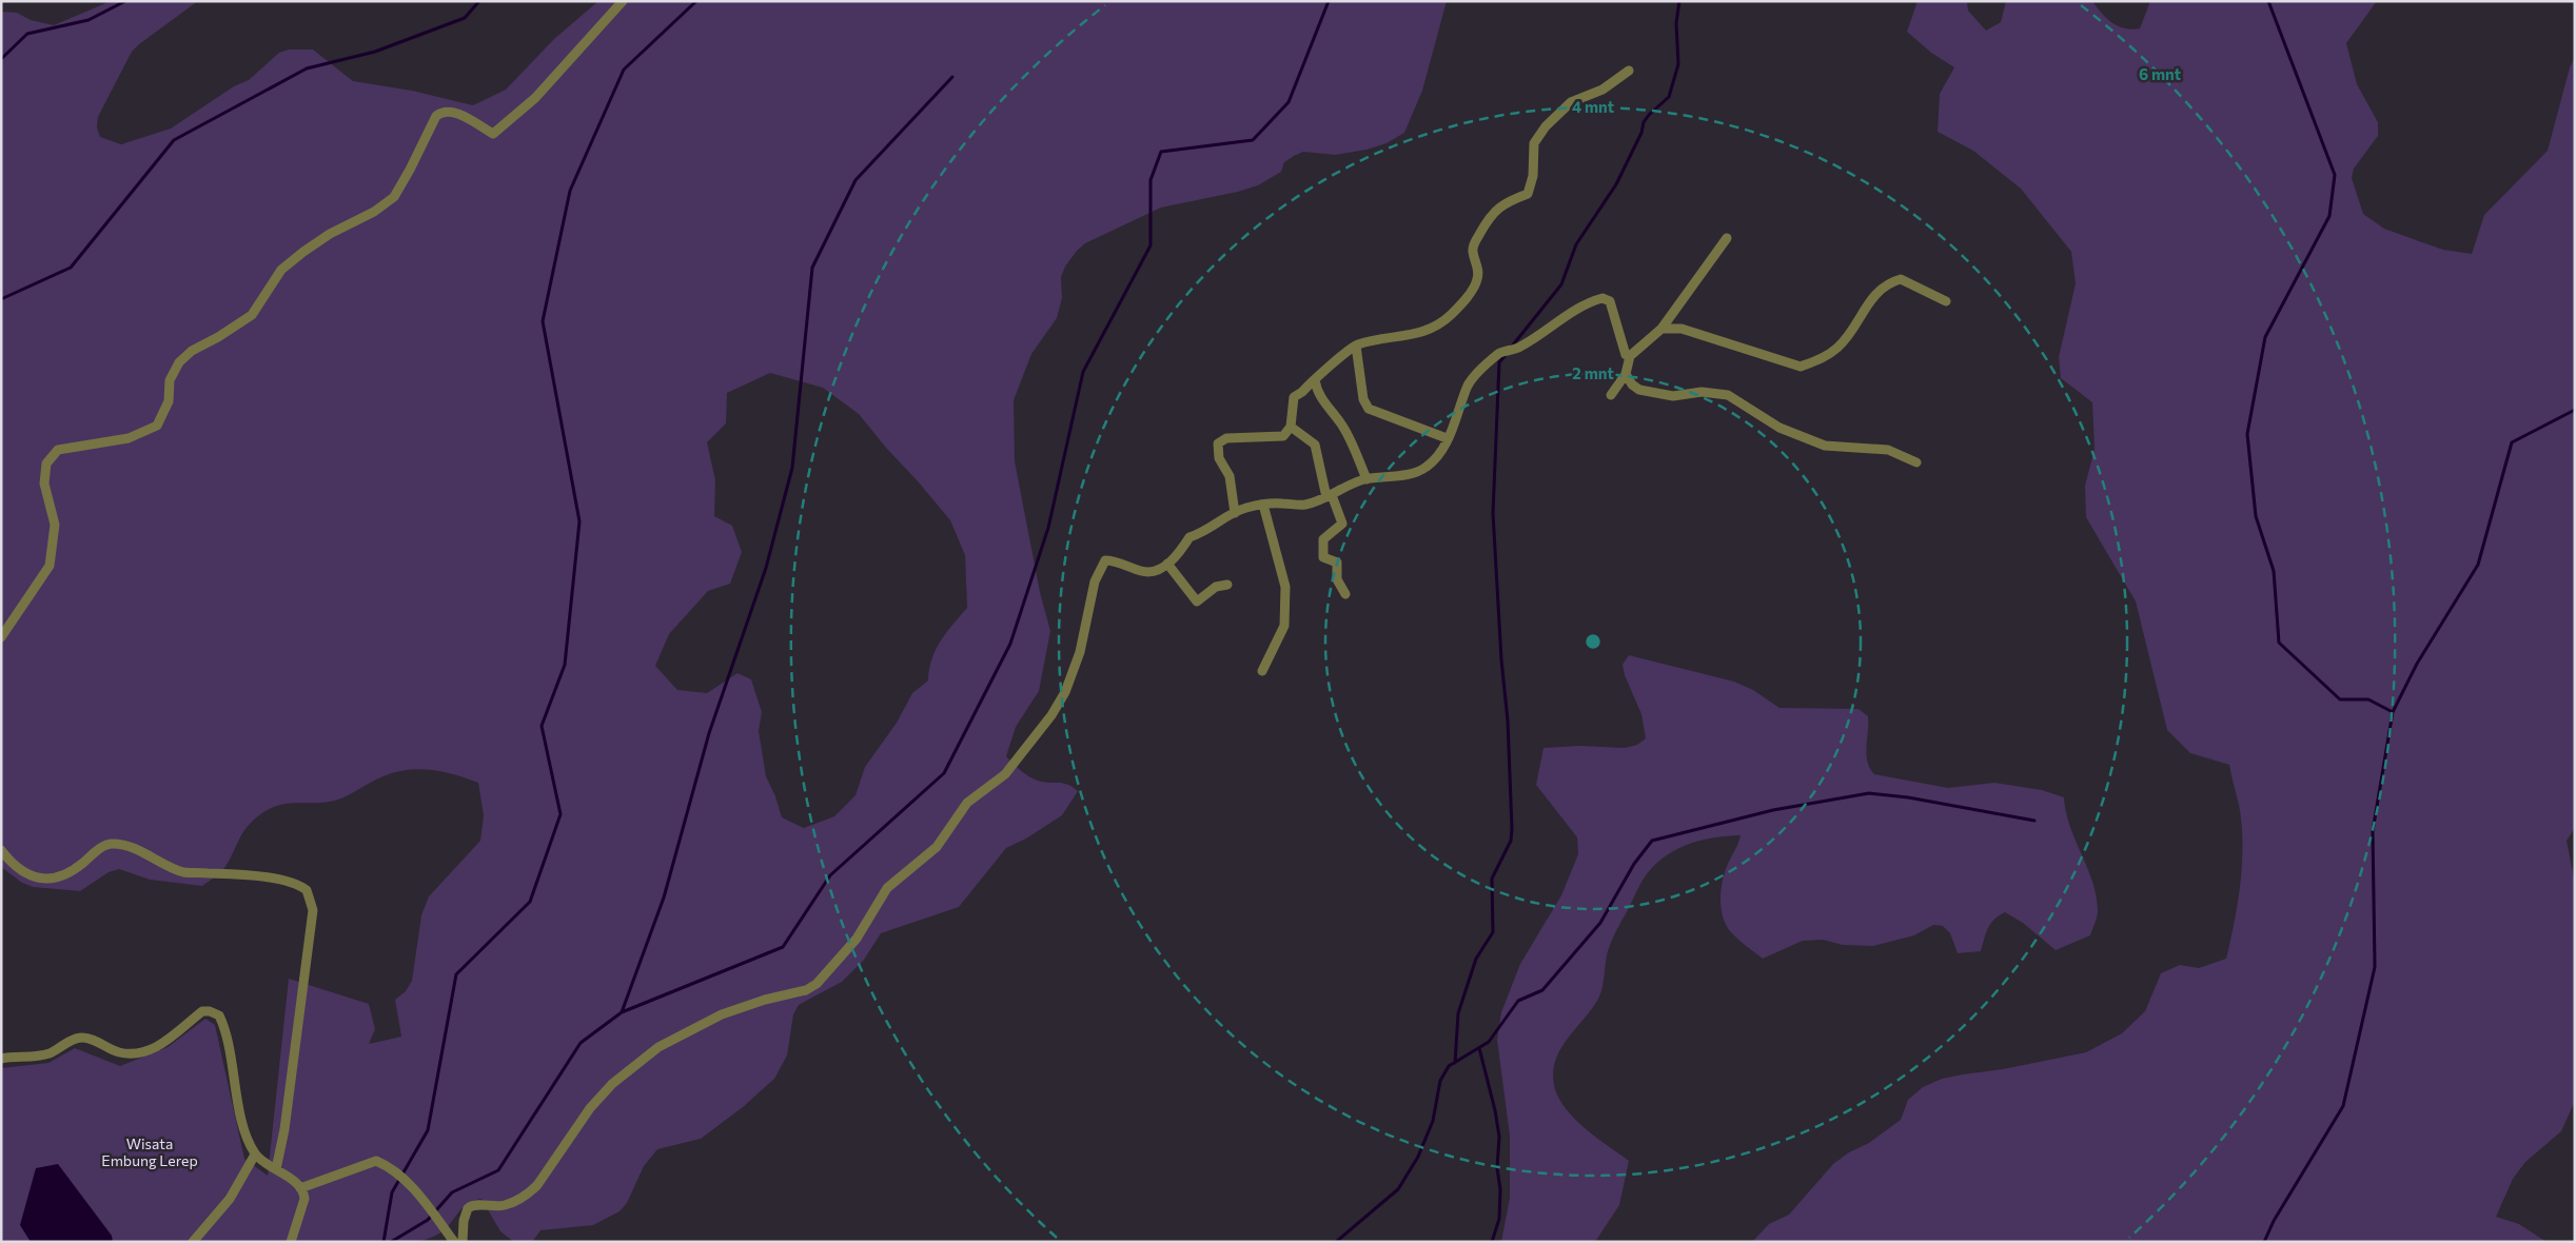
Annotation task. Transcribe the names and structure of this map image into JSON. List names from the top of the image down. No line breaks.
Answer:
{"parks":["Wisata Embung Lerep"],"rings":["6 mnt","4 mnt","2 mnt"]}
